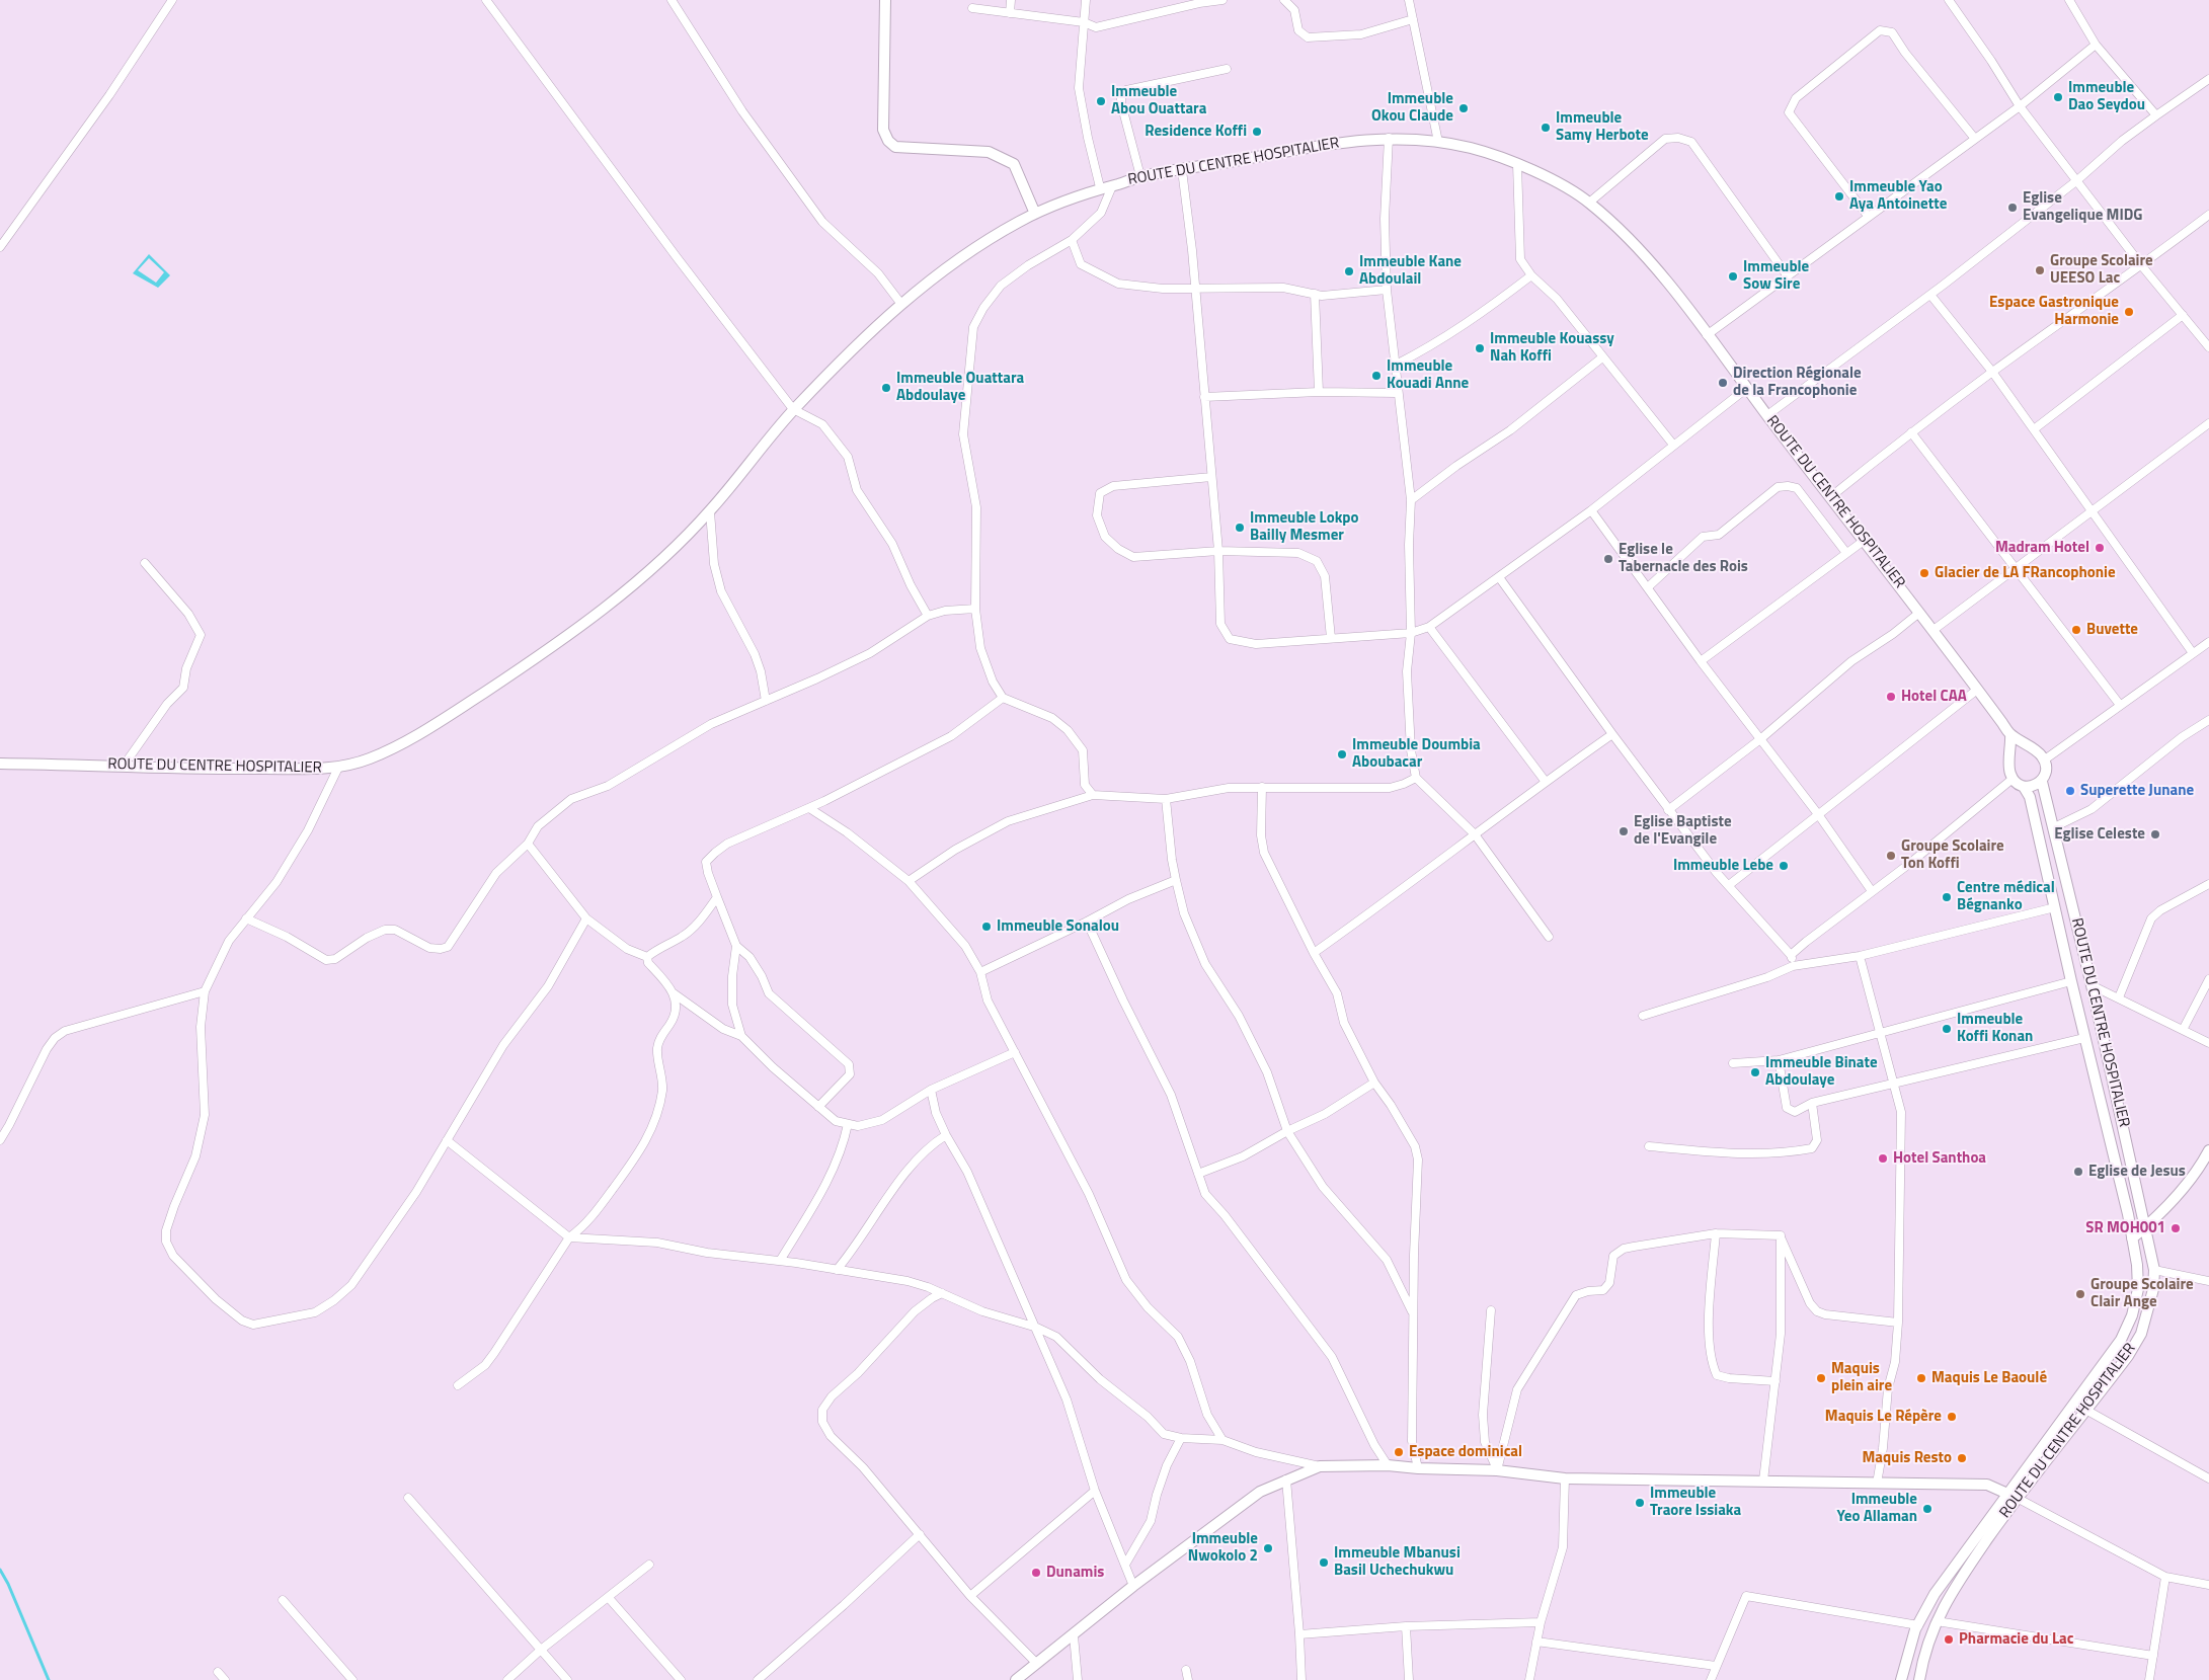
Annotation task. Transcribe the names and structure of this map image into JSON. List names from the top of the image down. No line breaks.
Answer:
{"streets":{"street":["ROUTE DU CENTRE HOSPITALIER"]},"places":["Immeuble Dao Seydou","Immeuble Abou Ouattara","Immeuble Okou Claude","Immeuble Samy Herbote","Residence Koffi","Immeuble Yao Aya Antoinette","Eglise Evangelique MIDG","Groupe Scolaire UEESO Lac","Immeuble Kane Abdoulail","Immeuble Sow Sire","Espace Gastronique Harmonie","Immeuble Kouassy Nah Koffi","Immeuble Kouadi Anne","Direction Régionale de la Francophonie","Immeuble Ouattara Abdoulaye","Immeuble Lokpo Bailly Mesmer","Madram Hotel","Eglise le Tabernacle des Rois","Glacier de LA FRancophonie","Buvette","Hotel CAA","Immeuble Doumbia Aboubacar","Superette Junane","Eglise Baptiste de l'Evangile","Eglise Celeste","Groupe Scolaire Ton Koffi","Immeuble Lebe","Centre médical Bégnanko","Immeuble Sonalou","Immeuble Koffi Konan","Immeuble Binate Abdoulaye","Hotel Santhoa","Eglise de Jesus","SR MOH001","Groupe Scolaire Clair Ange","Maquis plein aire","Maquis Le Baoulé","Maquis Le Répère","Espace dominical","Maquis Resto","Immeuble Traore Issiaka","Immeuble Yeo Allaman","Immeuble Nwokolo 2","Immeuble Mbanusi Basil Uchechukwu","Dunamis","Pharmacie du Lac"]}
